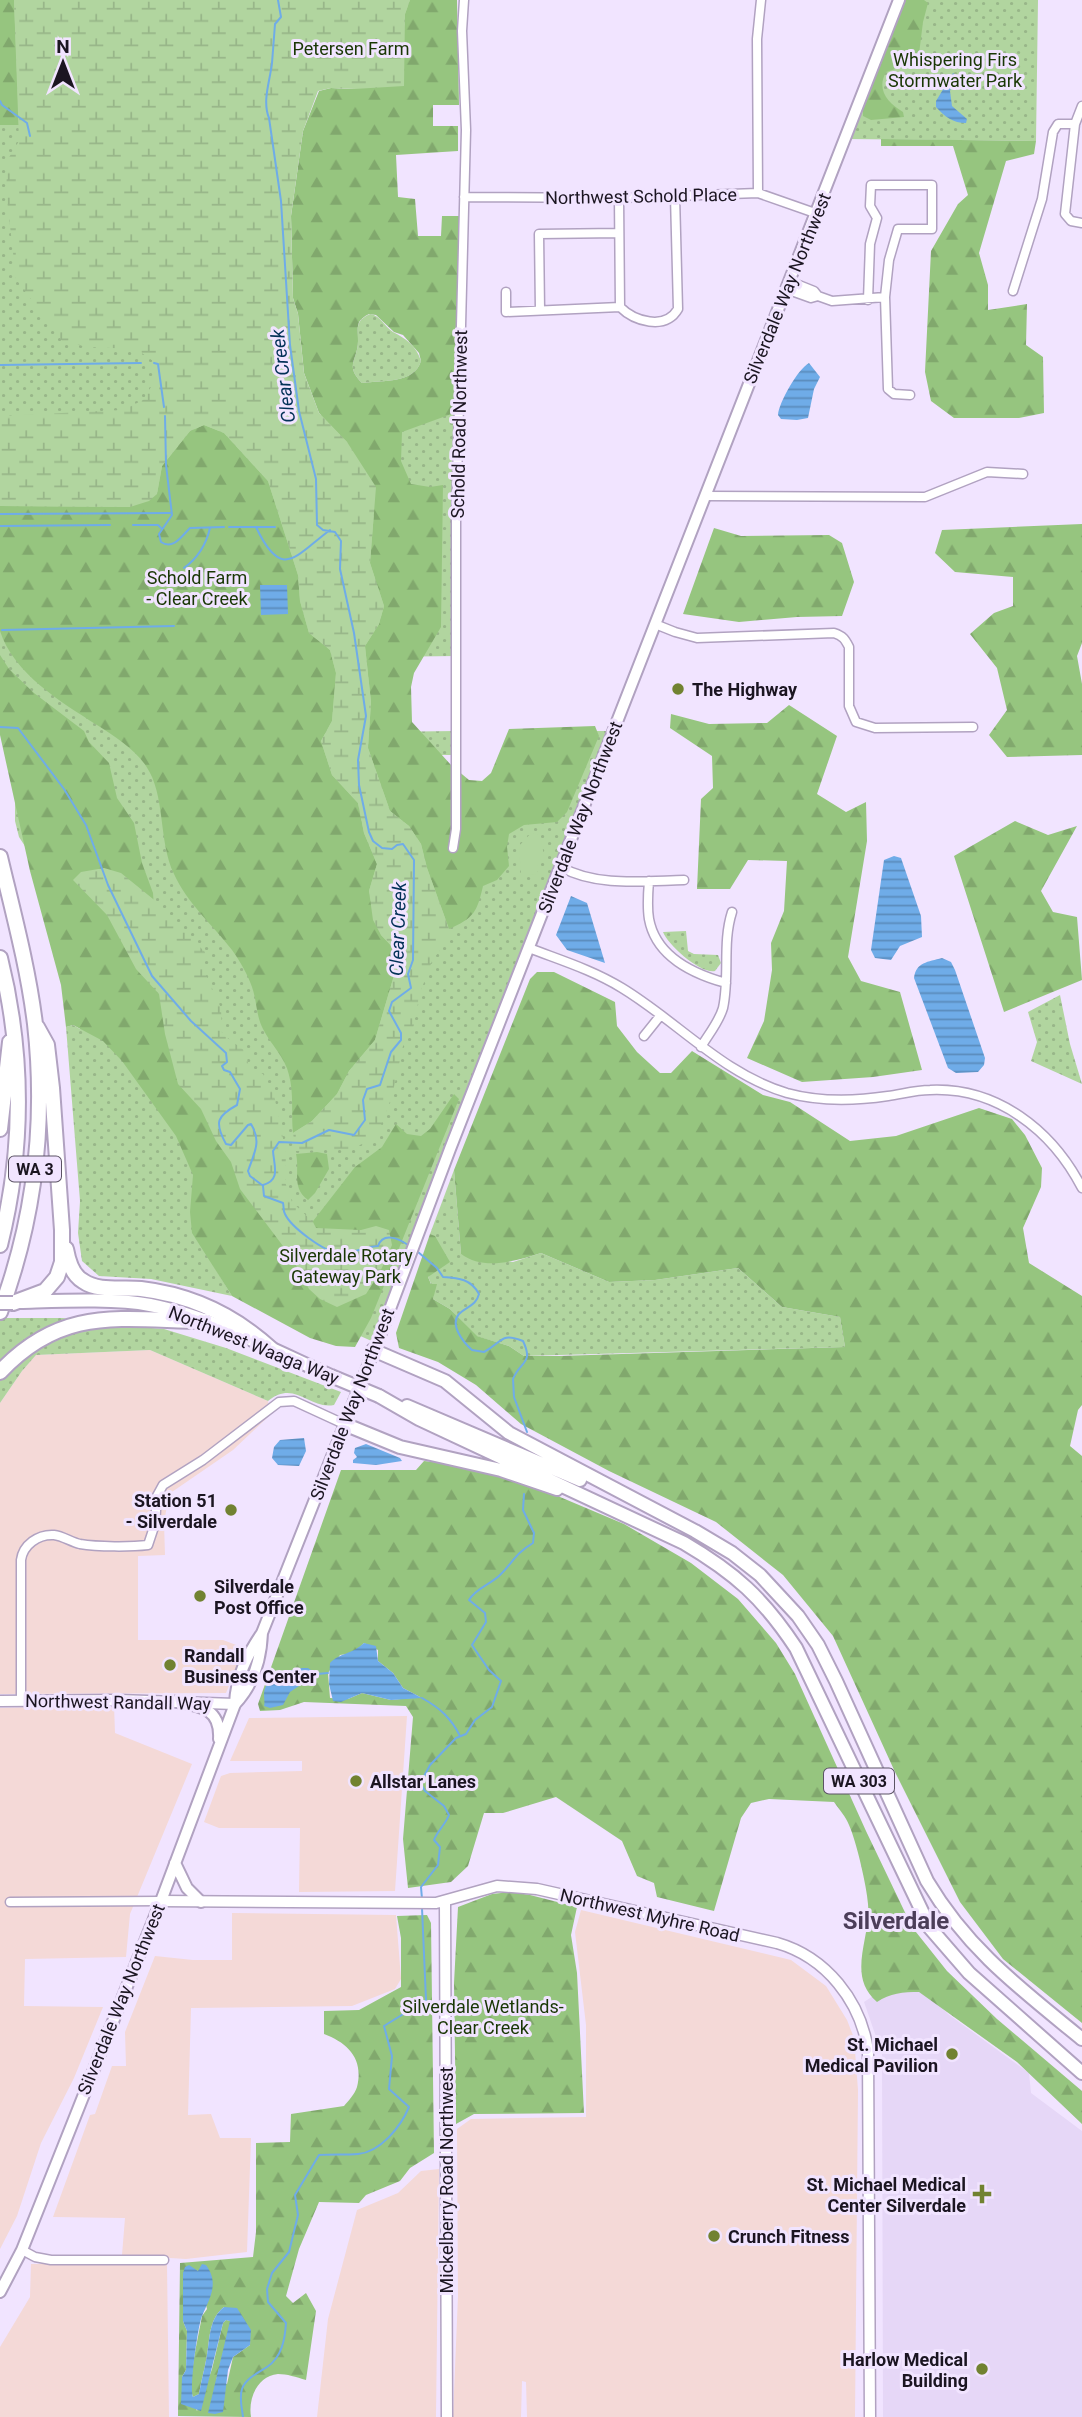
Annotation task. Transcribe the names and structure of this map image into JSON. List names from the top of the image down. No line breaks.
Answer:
{"streets":{"highway":["WA 3","Northwest Waaga Way","WA 303"],"main road":["Silverdale Way Northwest"],"street":["Northwest Schold Place","Schold Road Northwest","Northwest Randall Way","Northwest Myhre Road","Mickelberry Road Northwest"]},"crossings":[["Northwest Schold Place","Silverdale Way Northwest"],["Northwest Schold Place","Schold Road Northwest"],["Silverdale Way Northwest","Northwest Randall Way"],["Silverdale Way Northwest","Northwest Myhre Road"],["Northwest Waaga Way","WA 303"],["Northwest Myhre Road","Mickelberry Road Northwest"]],"districts":["Silverdale"],"water":["Clear Creek"],"parks":["Petersen Farm","Whispering Firs Stormwater Park","Schold Farm - Clear Creek","Silverdale Rotary Gateway Park","Silverdale Wetlands- Clear Creek"],"places":{"other":["The Highway","Station 51 - Silverdale","Silverdale Post Office","Randall Business Center","Allstar Lanes","St. Michael Medical Pavilion","Crunch Fitness","Harlow Medical Building"],"health":["St. Michael Medical Center Silverdale"]},"north":"top"}
